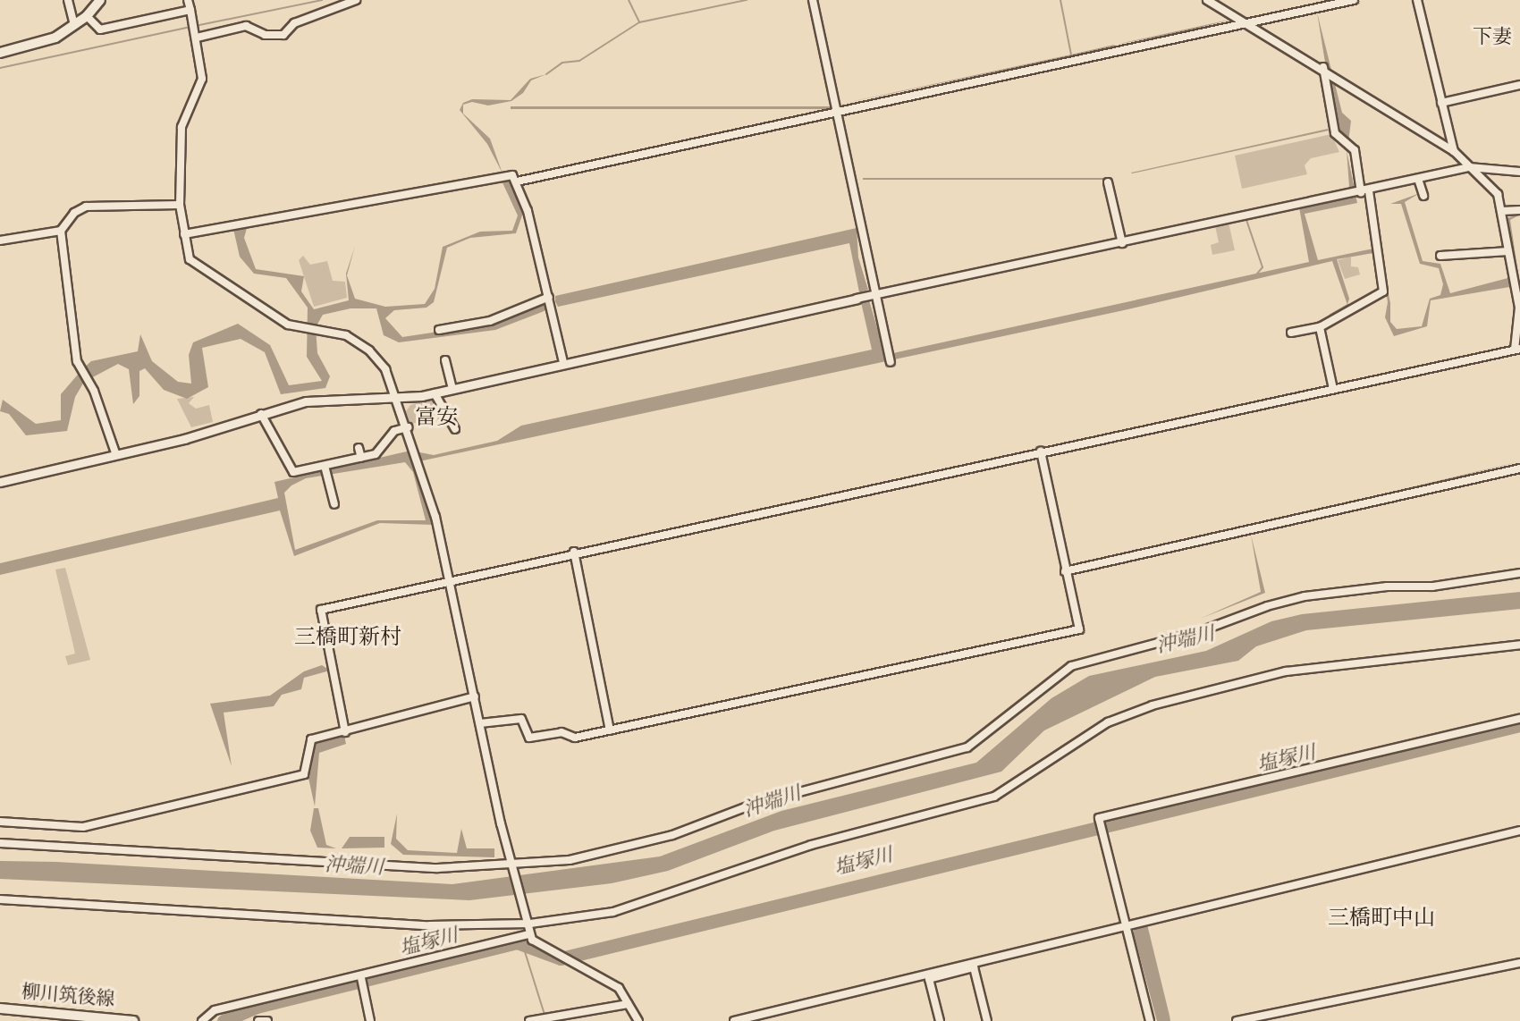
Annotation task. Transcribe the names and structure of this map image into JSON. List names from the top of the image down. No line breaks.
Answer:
{"streets":{"main road":["柳川筑後線"]},"districts":["下妻","富安","三橋町新村","三橋町中山"],"water":["沖端川","塩塚川"]}
